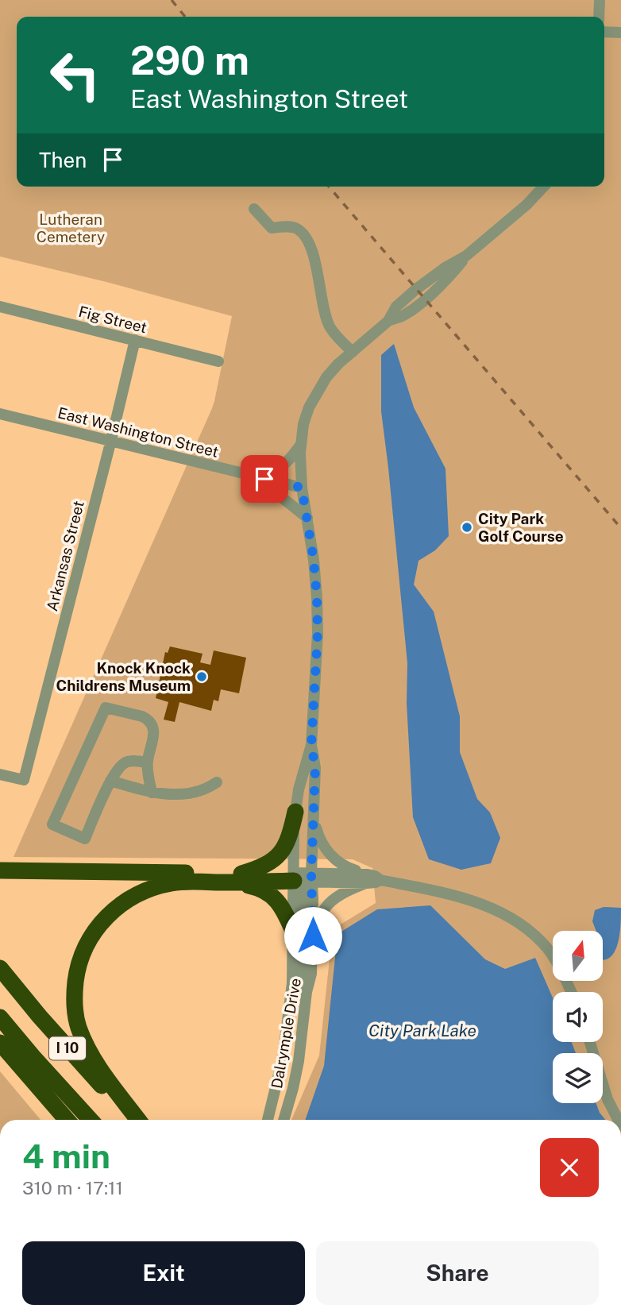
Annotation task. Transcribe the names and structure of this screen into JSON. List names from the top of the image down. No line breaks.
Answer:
{"streets":{"highway":["I 10"],"street":["Fig Street","East Washington Street","Arkansas Street","Dalrymple Drive"]},"crossings":[["Fig Street","Arkansas Street"],["East Washington Street","Arkansas Street"],["East Washington Street","Dalrymple Drive"]],"water":["City Park Lake"],"parks":["Lutheran Cemetery"],"places":["City Park Golf Course","Knock Knock Childrens Museum"],"north":"top","page":{"turn":["290 m","East Washington Street"],"then":"Then","heading":["4 min","310 m · 17:11"],"buttons":["Exit","Share"]}}
